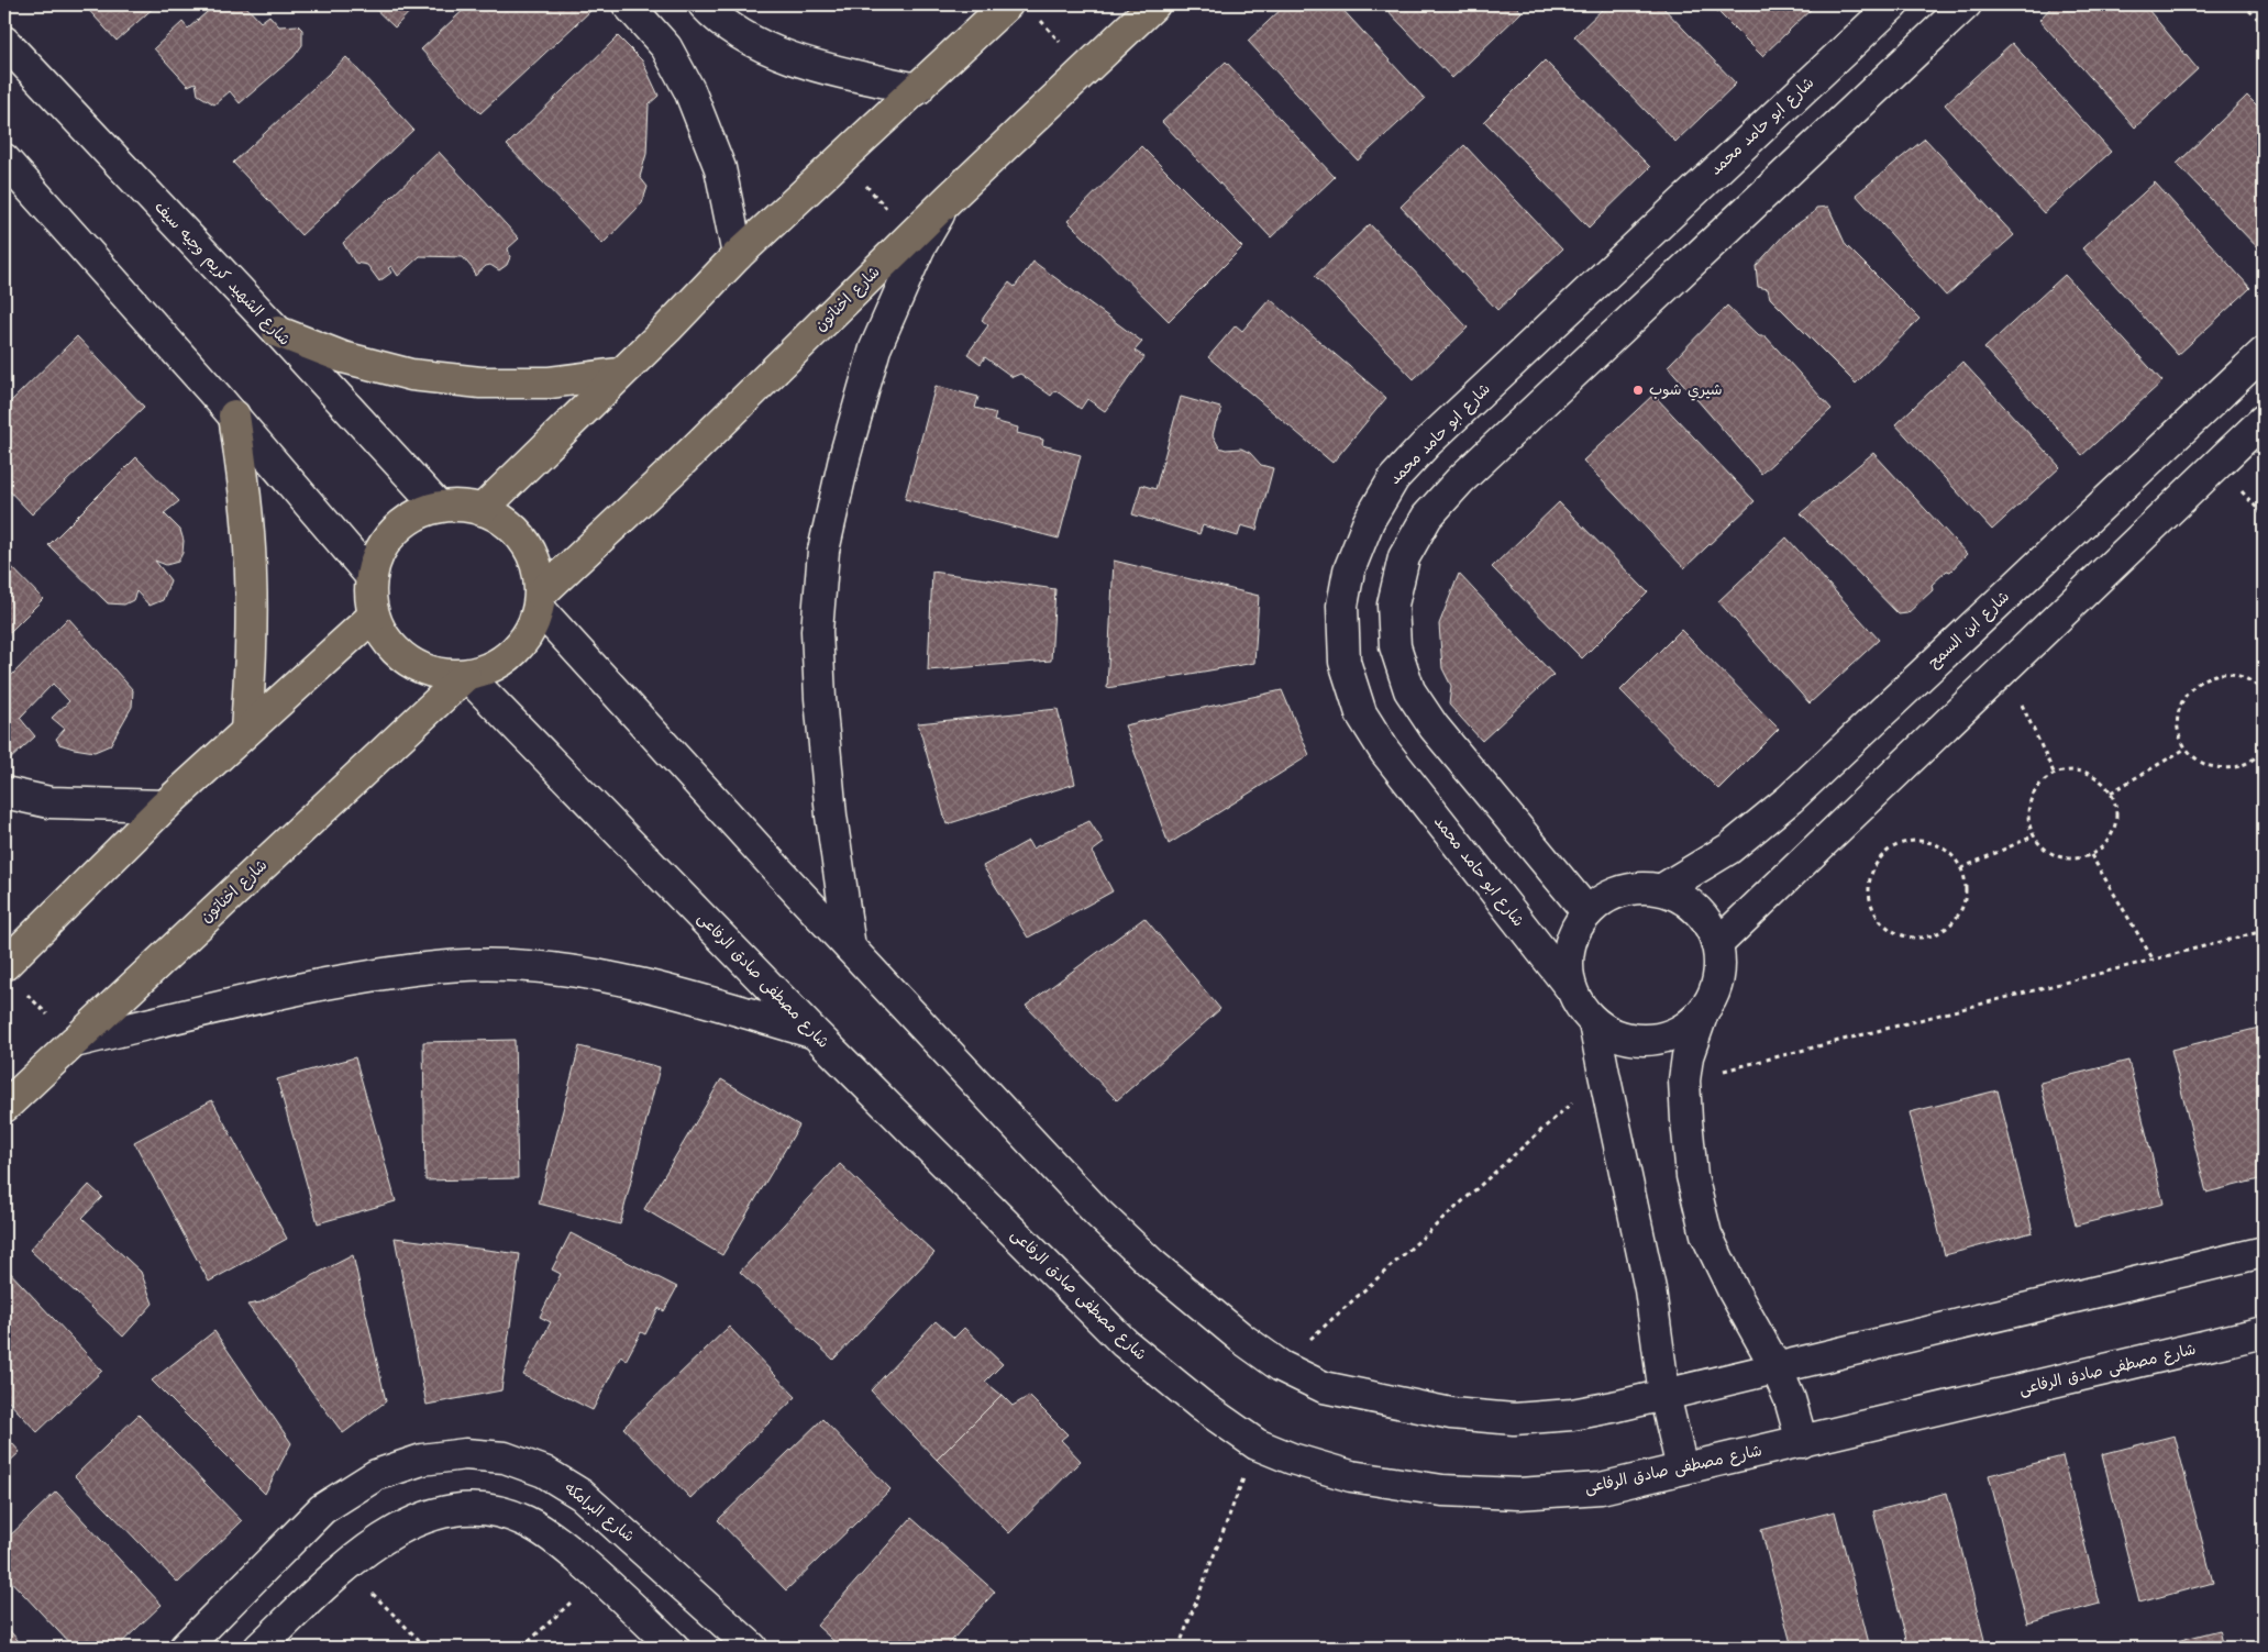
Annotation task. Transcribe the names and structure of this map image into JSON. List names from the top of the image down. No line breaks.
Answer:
{"streets":{"main road":["شارع اخناتون"],"street":["شارع ابو حامد محمد","شارع الشهيد كريم وجيه سيف","شارع ابن السمح","شارع مصطفى صادق الرفاعى","شارع البرامكه"]},"crossings":[["شارع ابو حامد محمد","شارع ابن السمح"],["شارع الشهيد كريم وجيه سيف","شارع اخناتون"],["شارع الشهيد كريم وجيه سيف","شارع مصطفى صادق الرفاعى"],["شارع اخناتون","شارع مصطفى صادق الرفاعى"]],"places":["شيري شوب"]}
